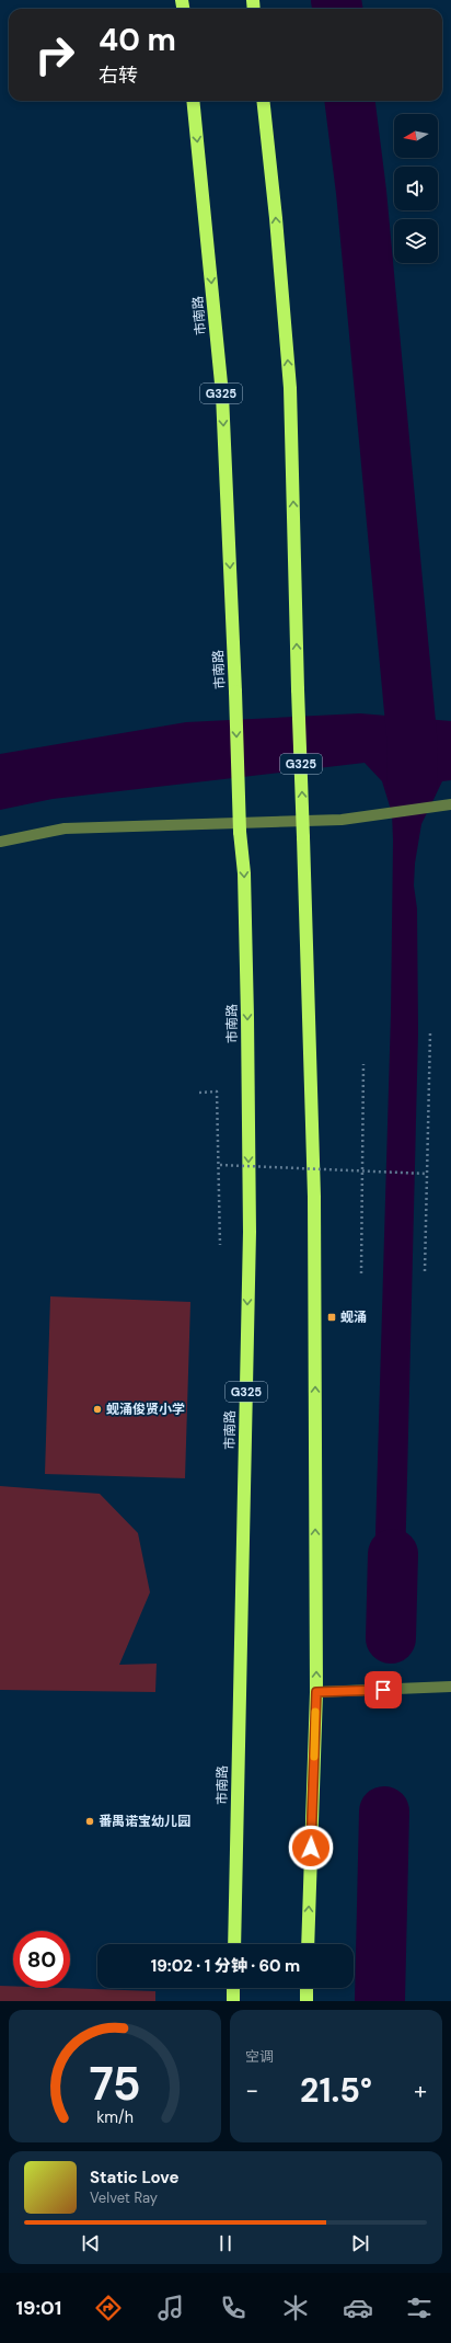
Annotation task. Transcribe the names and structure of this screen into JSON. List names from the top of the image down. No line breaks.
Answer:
{"streets":{"highway":["市南路","G325"]},"places":{"transit":["蚬涌"],"other":["蚬涌俊贤小学","番禺诺宝幼儿园"]},"north":"left","page":{"turn":["40 m","右转"],"limit":"80","trip":"19:02 · 1 分钟 · 60 m","tile":"空调","heat":["−","21.5°","+"],"song":["Static Love","Velvet Ray"],"tabs":"19:01","gauge":["75","km/h"]}}
